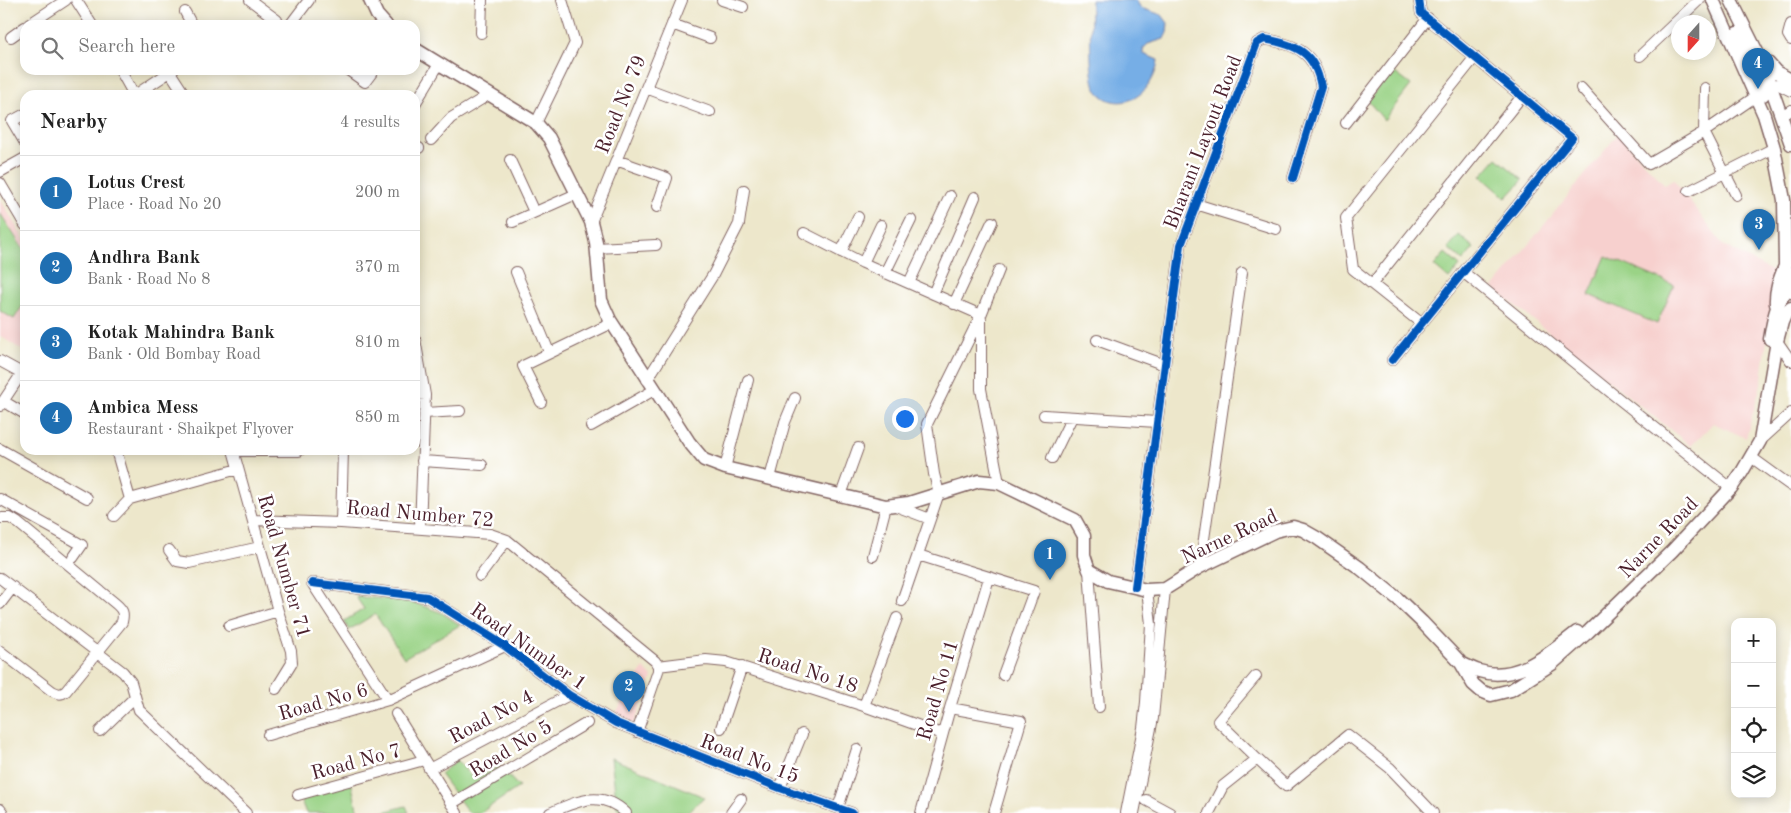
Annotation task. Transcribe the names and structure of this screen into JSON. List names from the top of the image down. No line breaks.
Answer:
{"streets":{"main road":["Narne Road"],"street":["Road No 79","Bharani Layout Road","Road Number 72","Road Number 71","Road Number 1","Road No 18","Road No 11","Road No 6","Road No 4","Road No 5","Road No 15","Road No 7"]},"crossings":[["Bharani Layout Road","Narne Road"],["Road Number 72","Road Number 71"],["Road Number 72","Road No 18"],["Road Number 1","Road No 6"],["Road Number 1","Road No 4"],["Road Number 1","Road No 15"],["Road No 18","Road No 11"],["Road No 4","Road No 7"]],"north":"bottom","page":{"search":"Search here","pins":["4","3","1","2"],"heading":["Nearby","4 results"],"list":[{"mark":"1","name":"Lotus Crest","note":"Place · Road No 20","value":"200 m"},{"mark":"2","name":"Andhra Bank","note":"Bank · Road No 8","value":"370 m"},{"mark":"3","name":"Kotak Mahindra Bank","note":"Bank · Old Bombay Road","value":"810 m"},{"mark":"4","name":"Ambica Mess","note":"Restaurant · Shaikpet Flyover","value":"850 m"}],"map_buttons":["+","−"]}}
